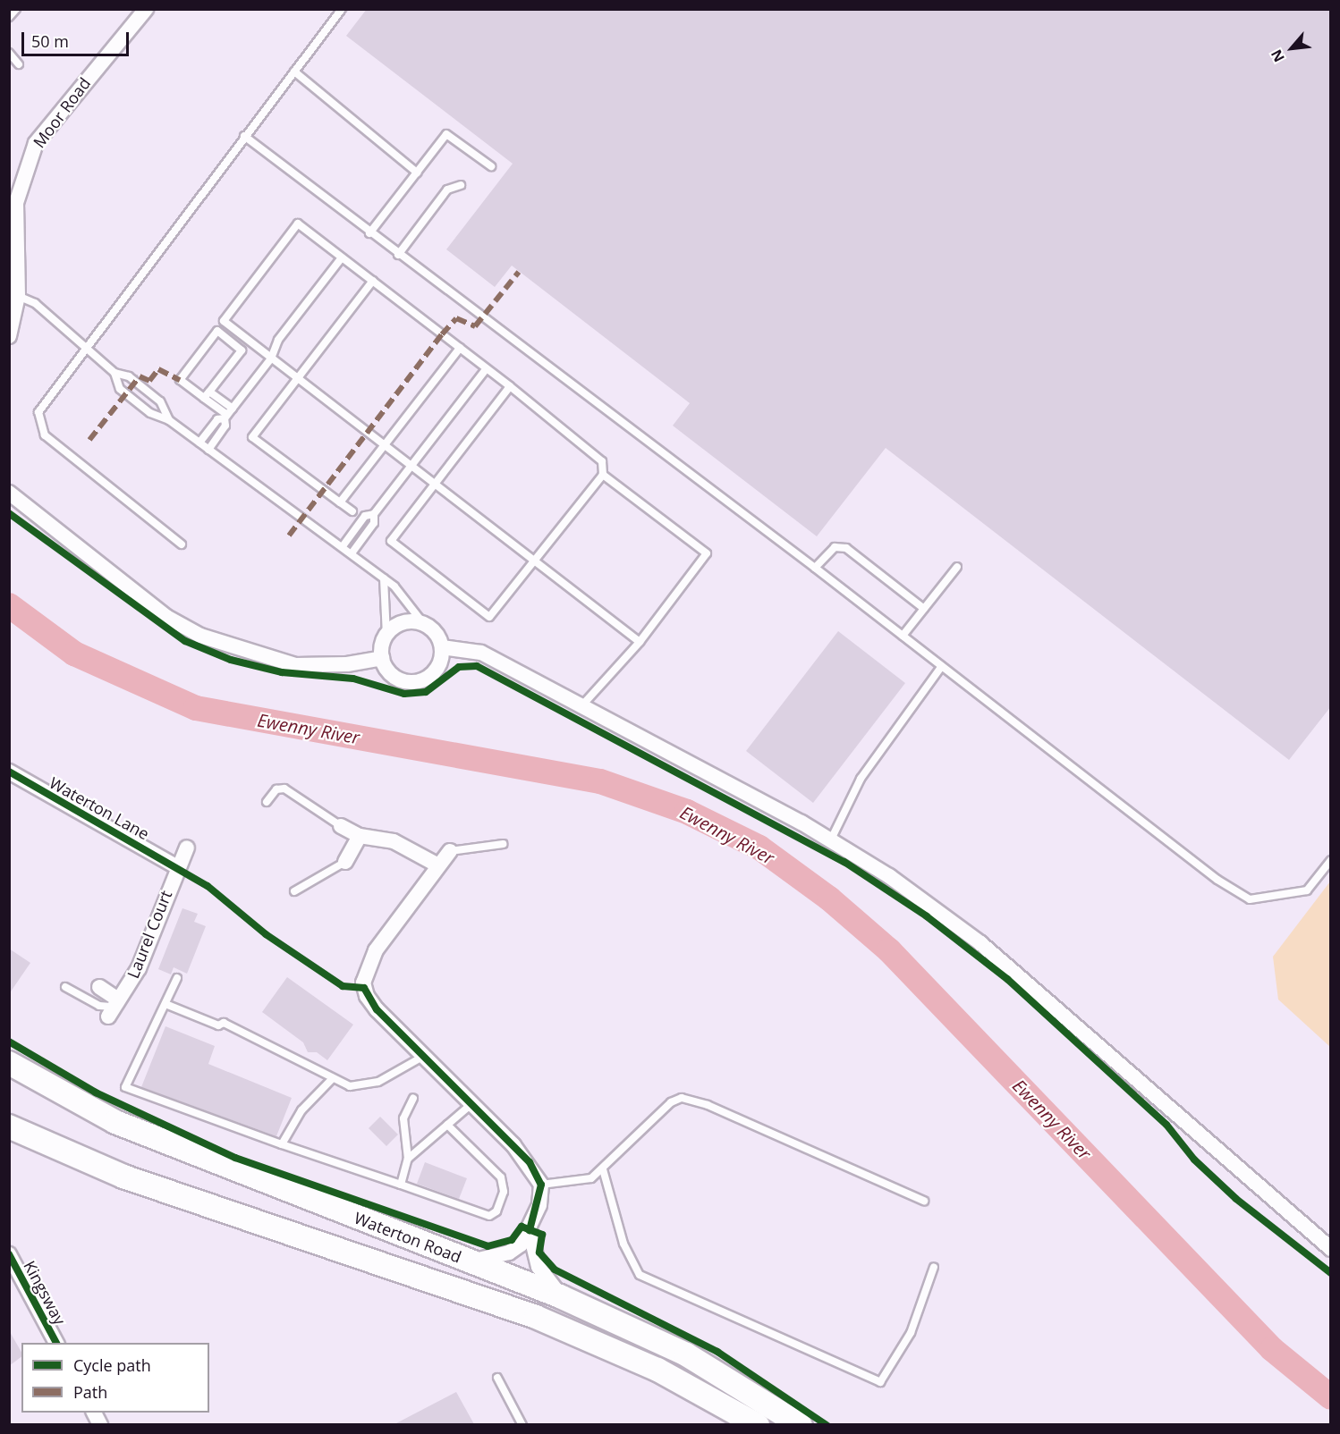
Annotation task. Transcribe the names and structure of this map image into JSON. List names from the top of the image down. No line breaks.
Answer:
{"streets":{"main road":["Waterton Road"],"street":["Moor Road","Waterton Lane","Laurel Court","Kingsway"]},"crossings":[["Waterton Lane","Laurel Court"]],"water":["Ewenny River"],"legend":["Cycle path","Path"],"scale_bar":"50 m","north":"bottom left"}
